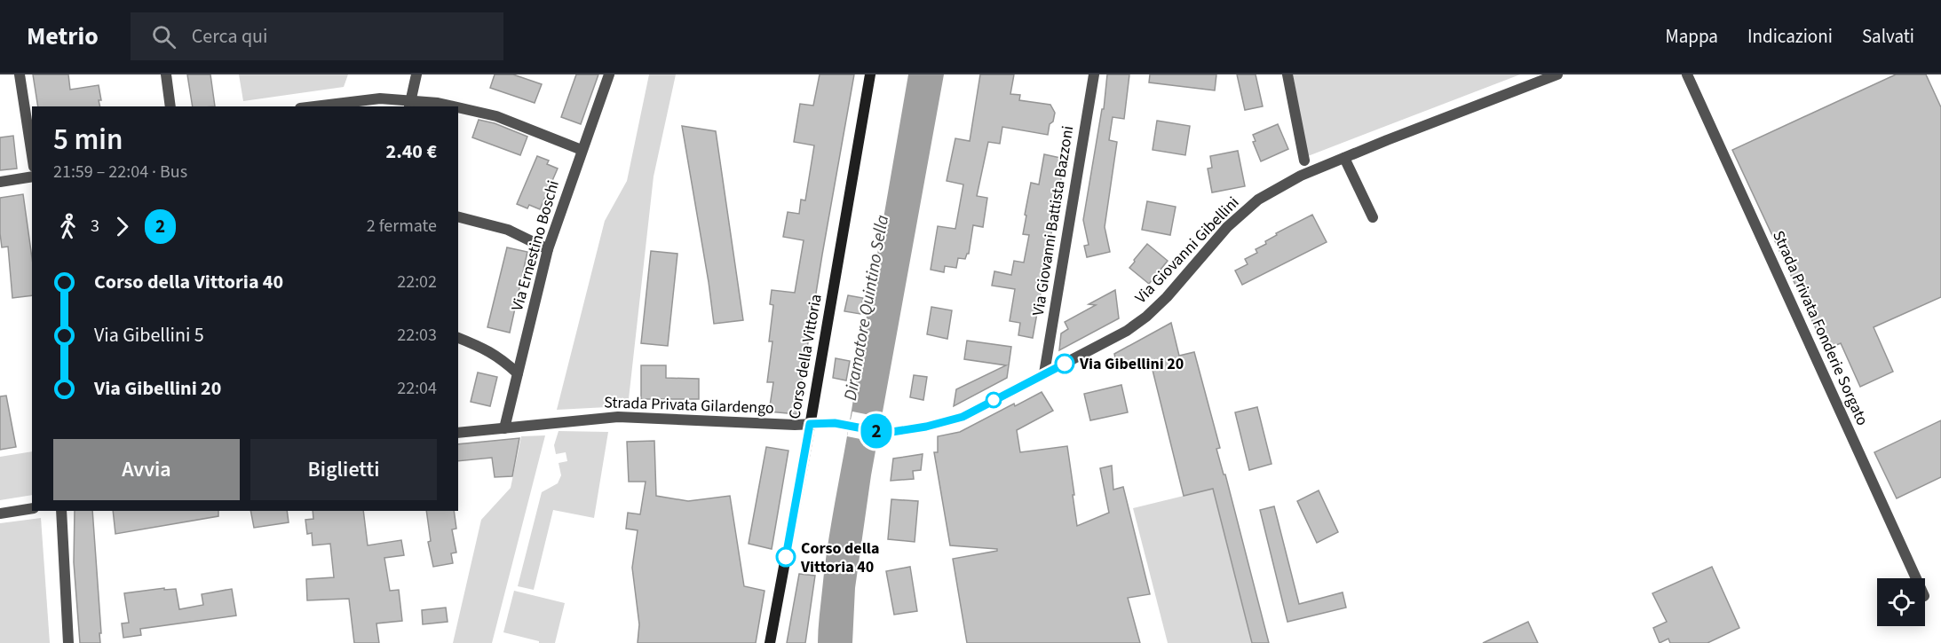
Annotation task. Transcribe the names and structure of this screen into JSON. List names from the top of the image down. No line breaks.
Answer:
{"streets":{"main road":["Corso della Vittoria"],"street":["Via Giovanni Battista Bazzoni","Via Ernestino Boschi","Via Giovanni Gibellini","Strada Privata Fonderie Sorgato","Strada Privata Gilardengo"]},"crossings":[["Via Giovanni Battista Bazzoni","Via Giovanni Gibellini"],["Via Ernestino Boschi","Strada Privata Gilardengo"],["Via Giovanni Gibellini","Corso della Vittoria"],["Via Giovanni Gibellini","Strada Privata Gilardengo"],["Corso della Vittoria","Strada Privata Gilardengo"]],"water":["Diramatore Quintino Sella"],"places":["Via Gibellini 20","Corso della Vittoria 40"],"lines":["bus line 2"],"page":{"header":"Metrio","search":"Cerca qui","nav":["Mappa","Indicazioni","Salvati"],"on_map":"2","heading":["5 min","21:59 – 22:04 · Bus","2.40 €"],"legs":["3","2","2 fermate"],"list":[{"name":"Corso della Vittoria 40","value":"22:02"},{"name":"Via Gibellini 5","value":"22:03"},{"name":"Via Gibellini 20","value":"22:04"}],"buttons":["Avvia","Biglietti"]}}
